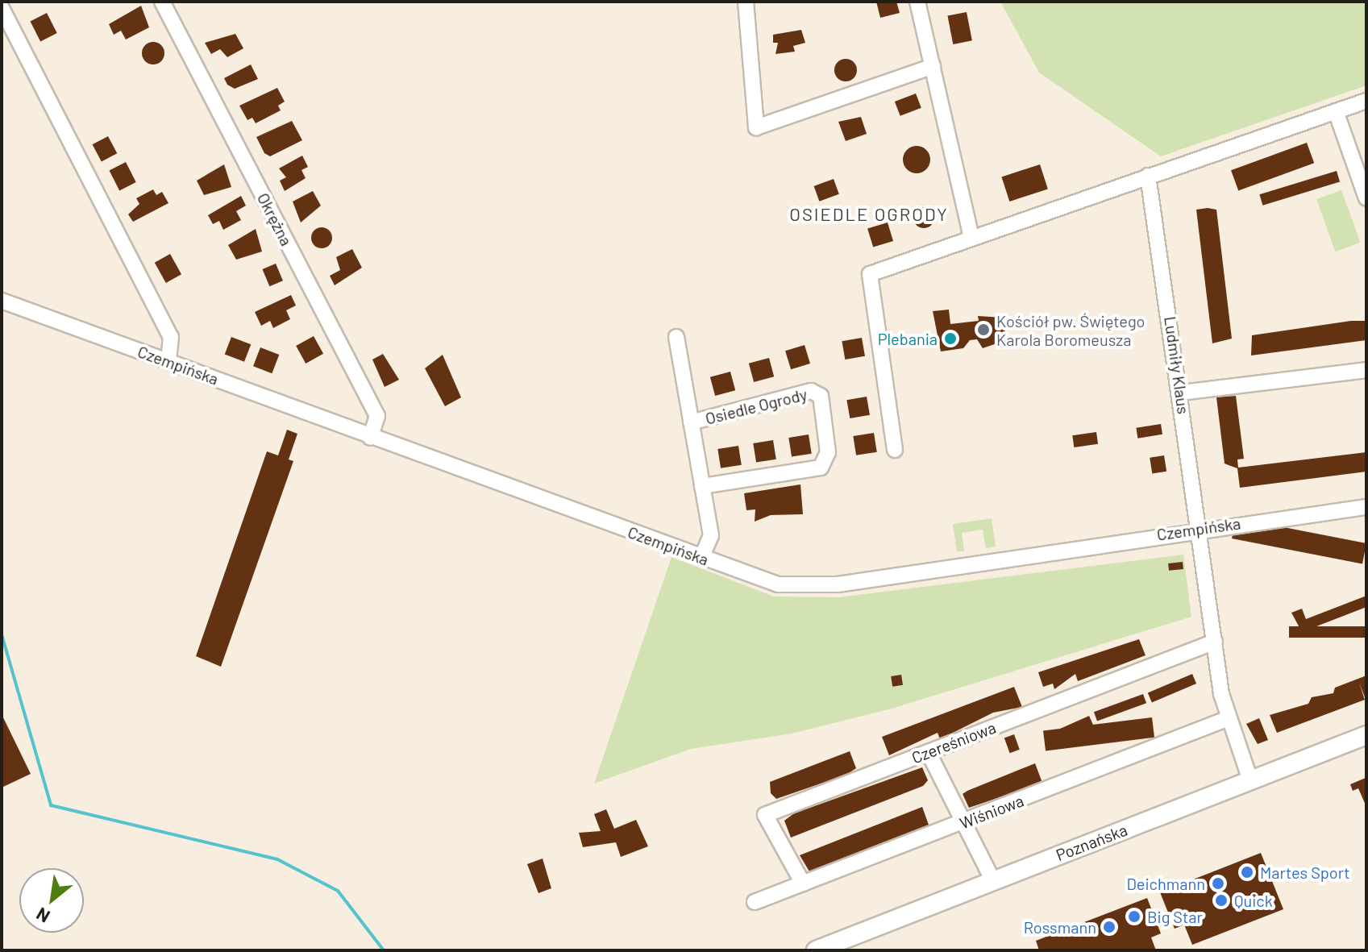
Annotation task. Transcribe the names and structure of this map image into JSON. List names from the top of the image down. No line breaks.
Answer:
{"streets":{"street":["Okrężna","Czempińska","Ludmiły Klaus","Osiedle Ogrody","Czereśniowa","Wiśniowa","Poznańska"]},"crossings":[["Okrężna","Czempińska"],["Czempińska","Ludmiły Klaus"],["Czempińska","Osiedle Ogrody"],["Ludmiły Klaus","Czereśniowa"],["Ludmiły Klaus","Wiśniowa"],["Ludmiły Klaus","Poznańska"],["Czereśniowa","Wiśniowa"]],"districts":["OSIEDLE OGRODY"],"places":["Kościół pw. Świętego Karola Boromeusza","Plebania","Martes Sport","Deichmann","Quick","Big Star","Rossmann"],"north":"bottom left"}
